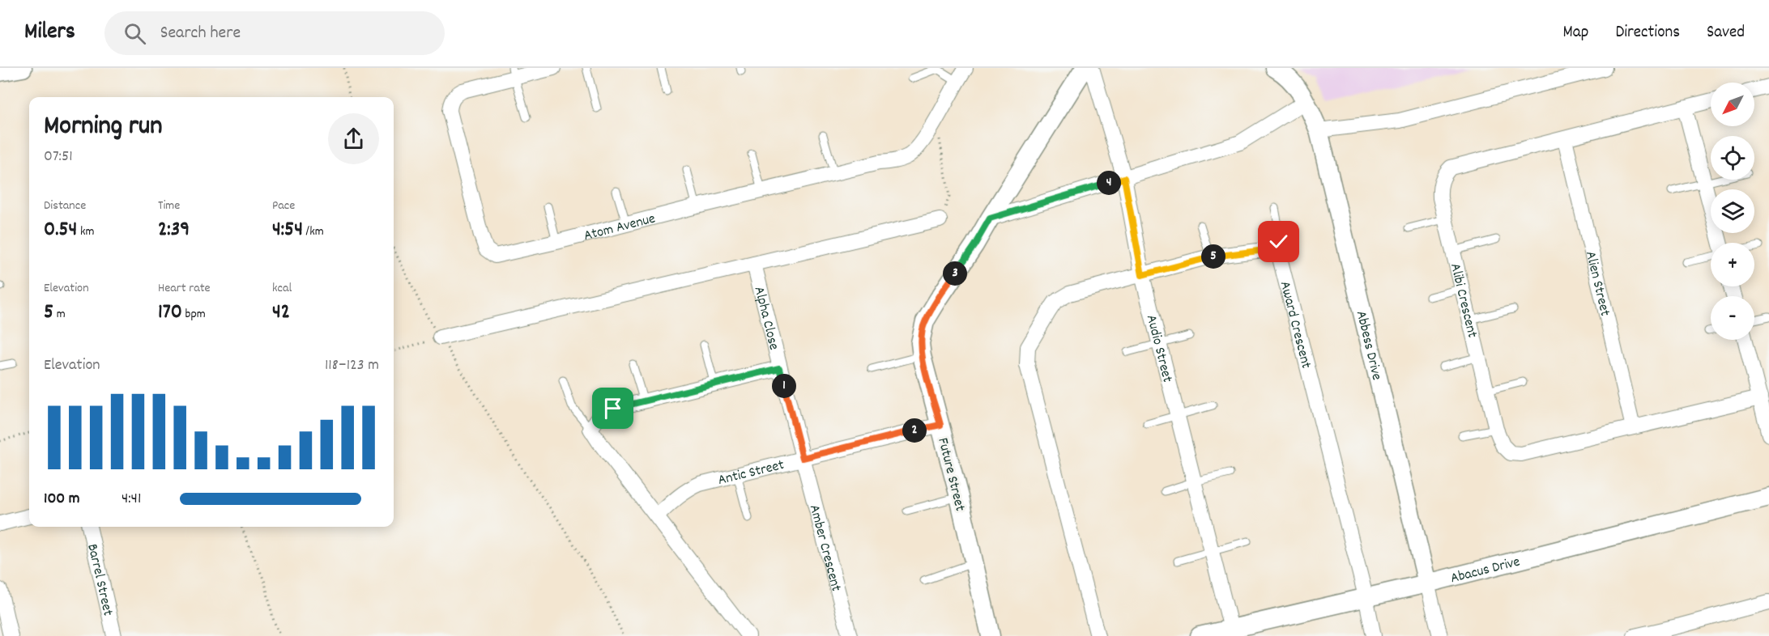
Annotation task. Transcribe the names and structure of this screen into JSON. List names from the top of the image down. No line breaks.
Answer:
{"streets":{"street":["Atom Avenue","Alien Street","Alibi Crescent","Alpha Close","Award Crescent","Abbess Drive","Audio Street","Antic Street","Future Street","Amber Crescent","Abacus Drive","Barrel Street"]},"crossings":[["Alien Street","Alibi Crescent"],["Alpha Close","Antic Street"],["Alpha Close","Amber Crescent"],["Award Crescent","Abacus Drive"],["Abbess Drive","Abacus Drive"],["Audio Street","Future Street"],["Audio Street","Abacus Drive"],["Antic Street","Future Street"],["Antic Street","Amber Crescent"]],"north":"bottom left","page":{"header":"Milers","search":"Search here","nav":["Map","Directions","Saved"],"map_buttons":["+","−"],"heading":["Morning run","07:51"],"pins":["4","5","3","1","2"],"stats":[["Distance","0.54 km"],["Time","2:39"],["Pace","4:54 /km"],["Elevation","5 m"],["Heart rate","170 bpm"],["kcal","42"]],"chart":["Elevation","118–123 m"],"list":[{"name":"100 m","note":"4:41"}]}}
